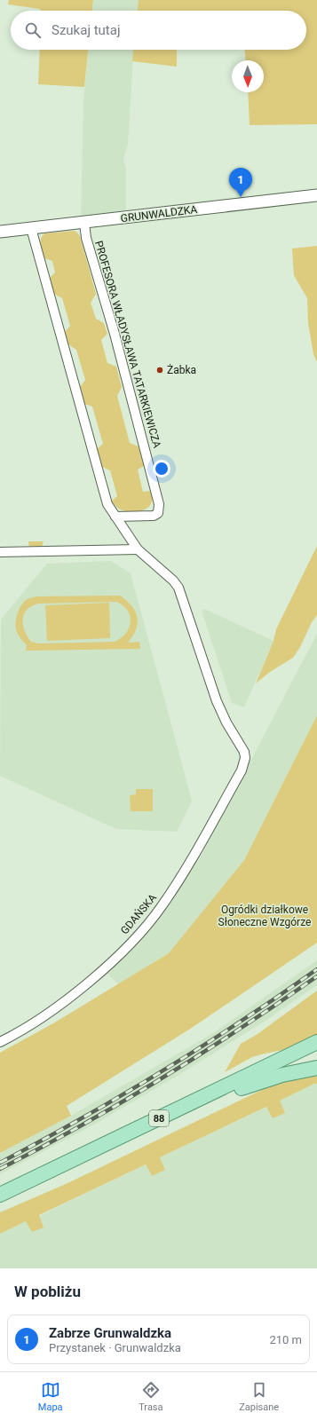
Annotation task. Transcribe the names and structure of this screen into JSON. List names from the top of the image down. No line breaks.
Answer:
{"streets":{"main road":["88"],"street":["GRUNWALDZKA","PROFESORA WŁADYSŁAWA TATARKIEWICZA","GDAŃSKA"]},"crossings":[["GRUNWALDZKA","PROFESORA WŁADYSŁAWA TATARKIEWICZA"]],"parks":["Ogródki działkowe Słoneczne Wzgórze"],"places":["Żabka"],"north":"bottom","page":{"search":"Szukaj tutaj","pins":"1","heading":"W pobliżu","list":[{"mark":"1","name":"Zabrze Grunwaldzka","note":"Przystanek · Grunwaldzka","value":"210 m"}],"nav":["Mapa","Trasa","Zapisane"]}}
